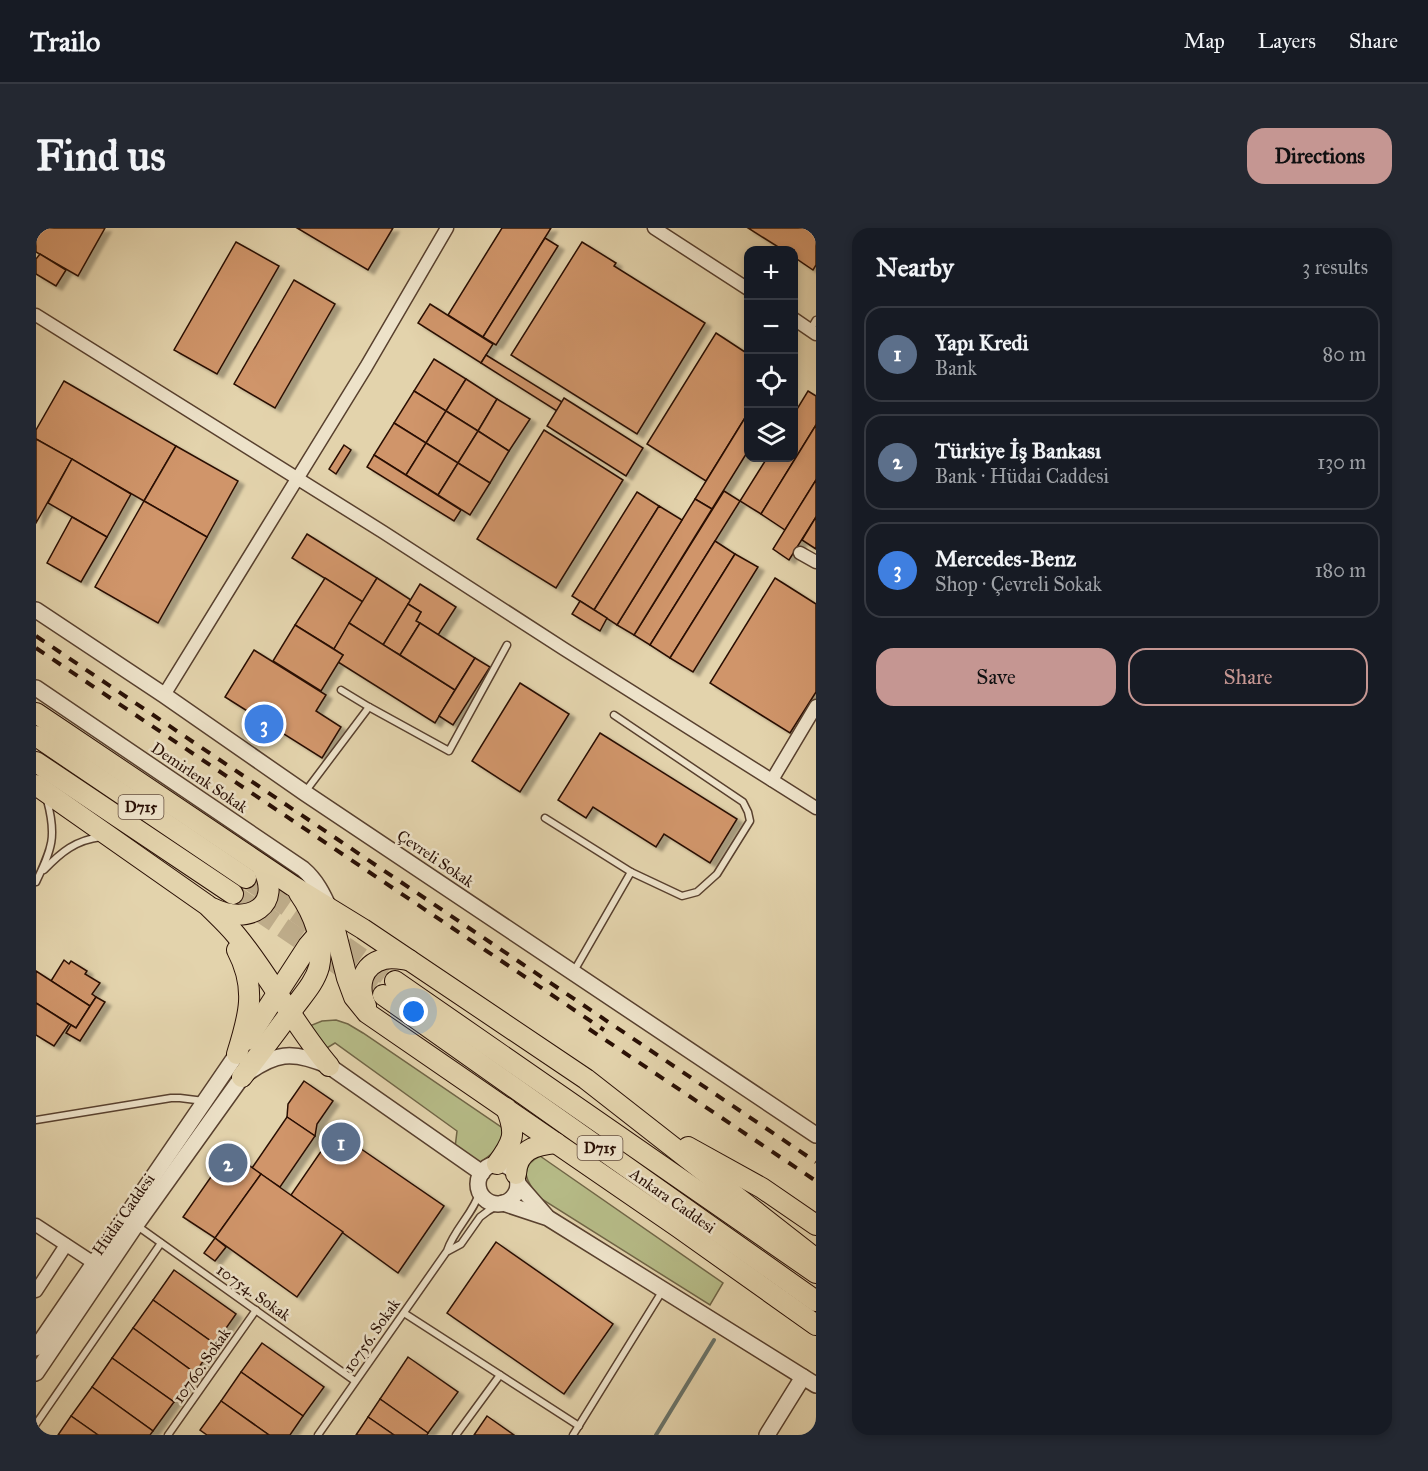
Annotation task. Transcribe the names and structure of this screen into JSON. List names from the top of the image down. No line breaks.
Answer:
{"streets":{"highway":["D715","Ankara Caddesi"],"street":["Demirlenk Sokak","Çevreli Sokak","Hüdai Caddesi"],"lane":["10754. Sokak","10756. Sokak","10760. Sokak"]},"crossings":[["Hüdai Caddesi","10754. Sokak"],["Hüdai Caddesi","10756. Sokak"],["10754. Sokak","10756. Sokak"],["10754. Sokak","10760. Sokak"]],"page":{"header":"Trailo","nav":["Map","Layers","Share"],"buttons":["Directions",["Save","Share"]],"title":"Find us","heading":["Nearby","3 results"],"map_buttons":["+","−"],"list":[{"mark":"1","name":"Yapı Kredi","note":"Bank","value":"80 m"},{"mark":"2","name":"Türkiye İş Bankası","note":"Bank · Hüdai Caddesi","value":"130 m"},{"mark":"3","name":"Mercedes-Benz","note":"Shop · Çevreli Sokak","value":"180 m"}],"pins":["3","1","2"]}}
